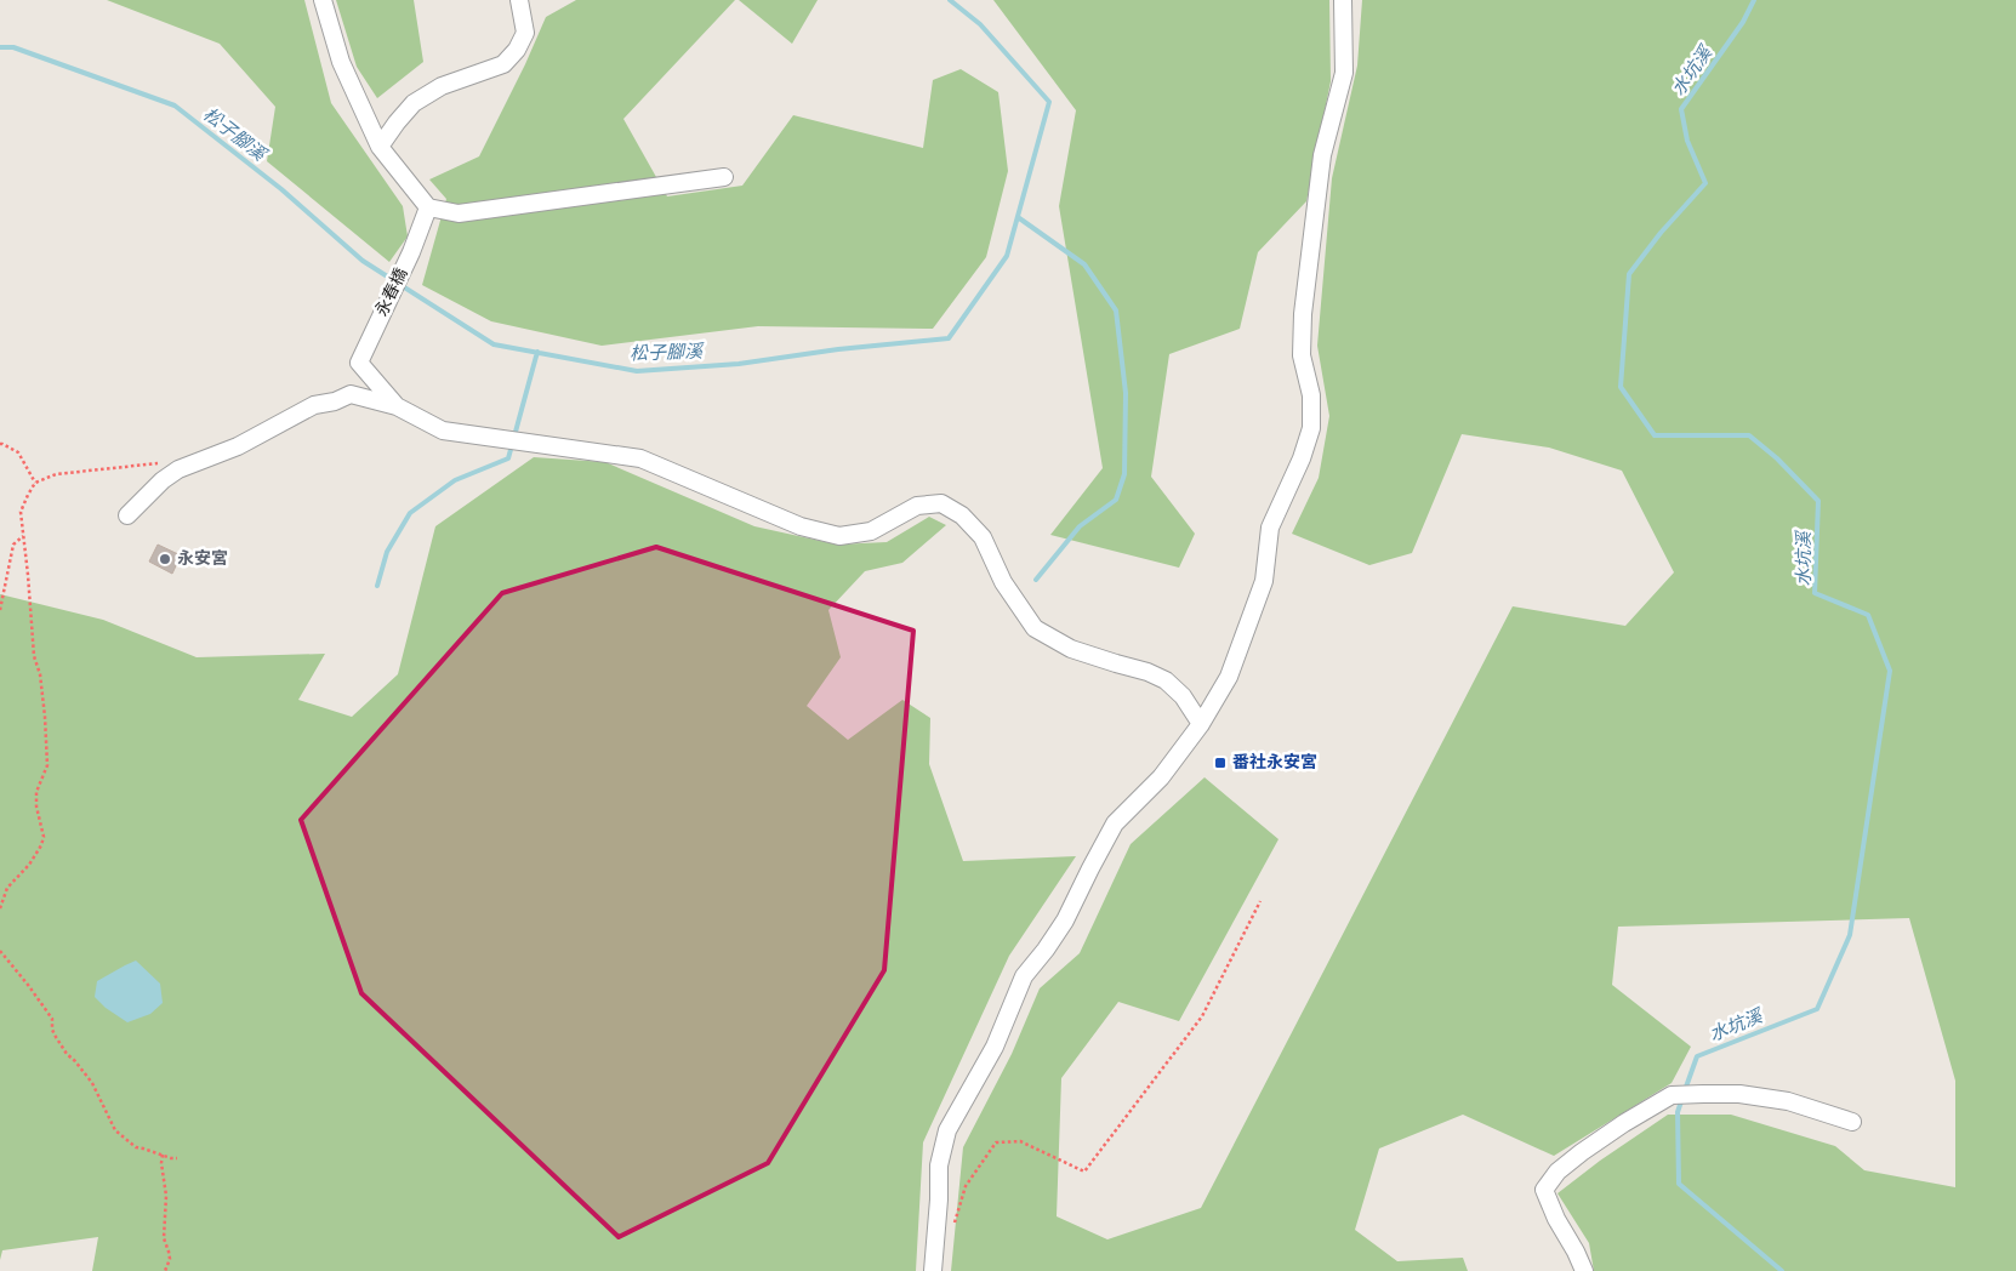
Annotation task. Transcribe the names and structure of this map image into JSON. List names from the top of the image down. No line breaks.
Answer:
{"streets":{"street":["永春橋"]},"water":["水坑溪","松子腳溪"],"places":{"other":["永安宮"],"transit":["番社永安宮"]}}
